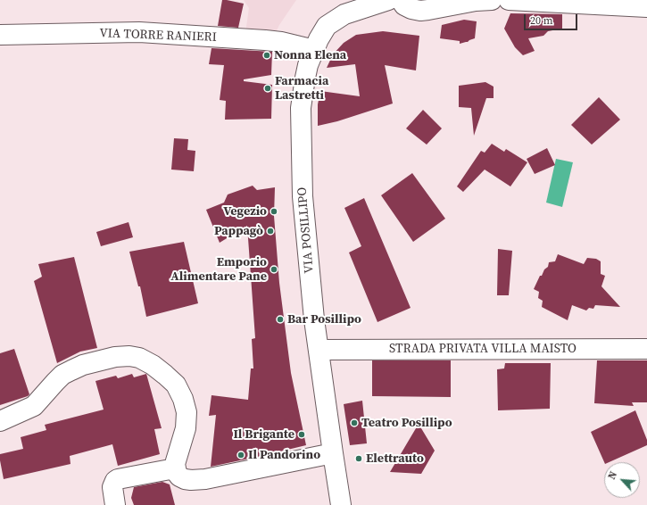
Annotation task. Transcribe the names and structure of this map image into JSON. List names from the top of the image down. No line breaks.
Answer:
{"streets":{"street":["VIA TORRE RANIERI","VIA POSILLIPO","STRADA PRIVATA VILLA MAISTO"]},"crossings":[["VIA TORRE RANIERI","VIA POSILLIPO"],["VIA POSILLIPO","STRADA PRIVATA VILLA MAISTO"]],"places":["Nonna Elena","Farmacia Lastretti","Vegezio","Pappagò","Emporio Alimentare Pane","Bar Posillipo","Teatro Posillipo","Il Brigante","Il Pandorino","Elettrauto"],"scale_bar":"20 m","north":"top left"}
